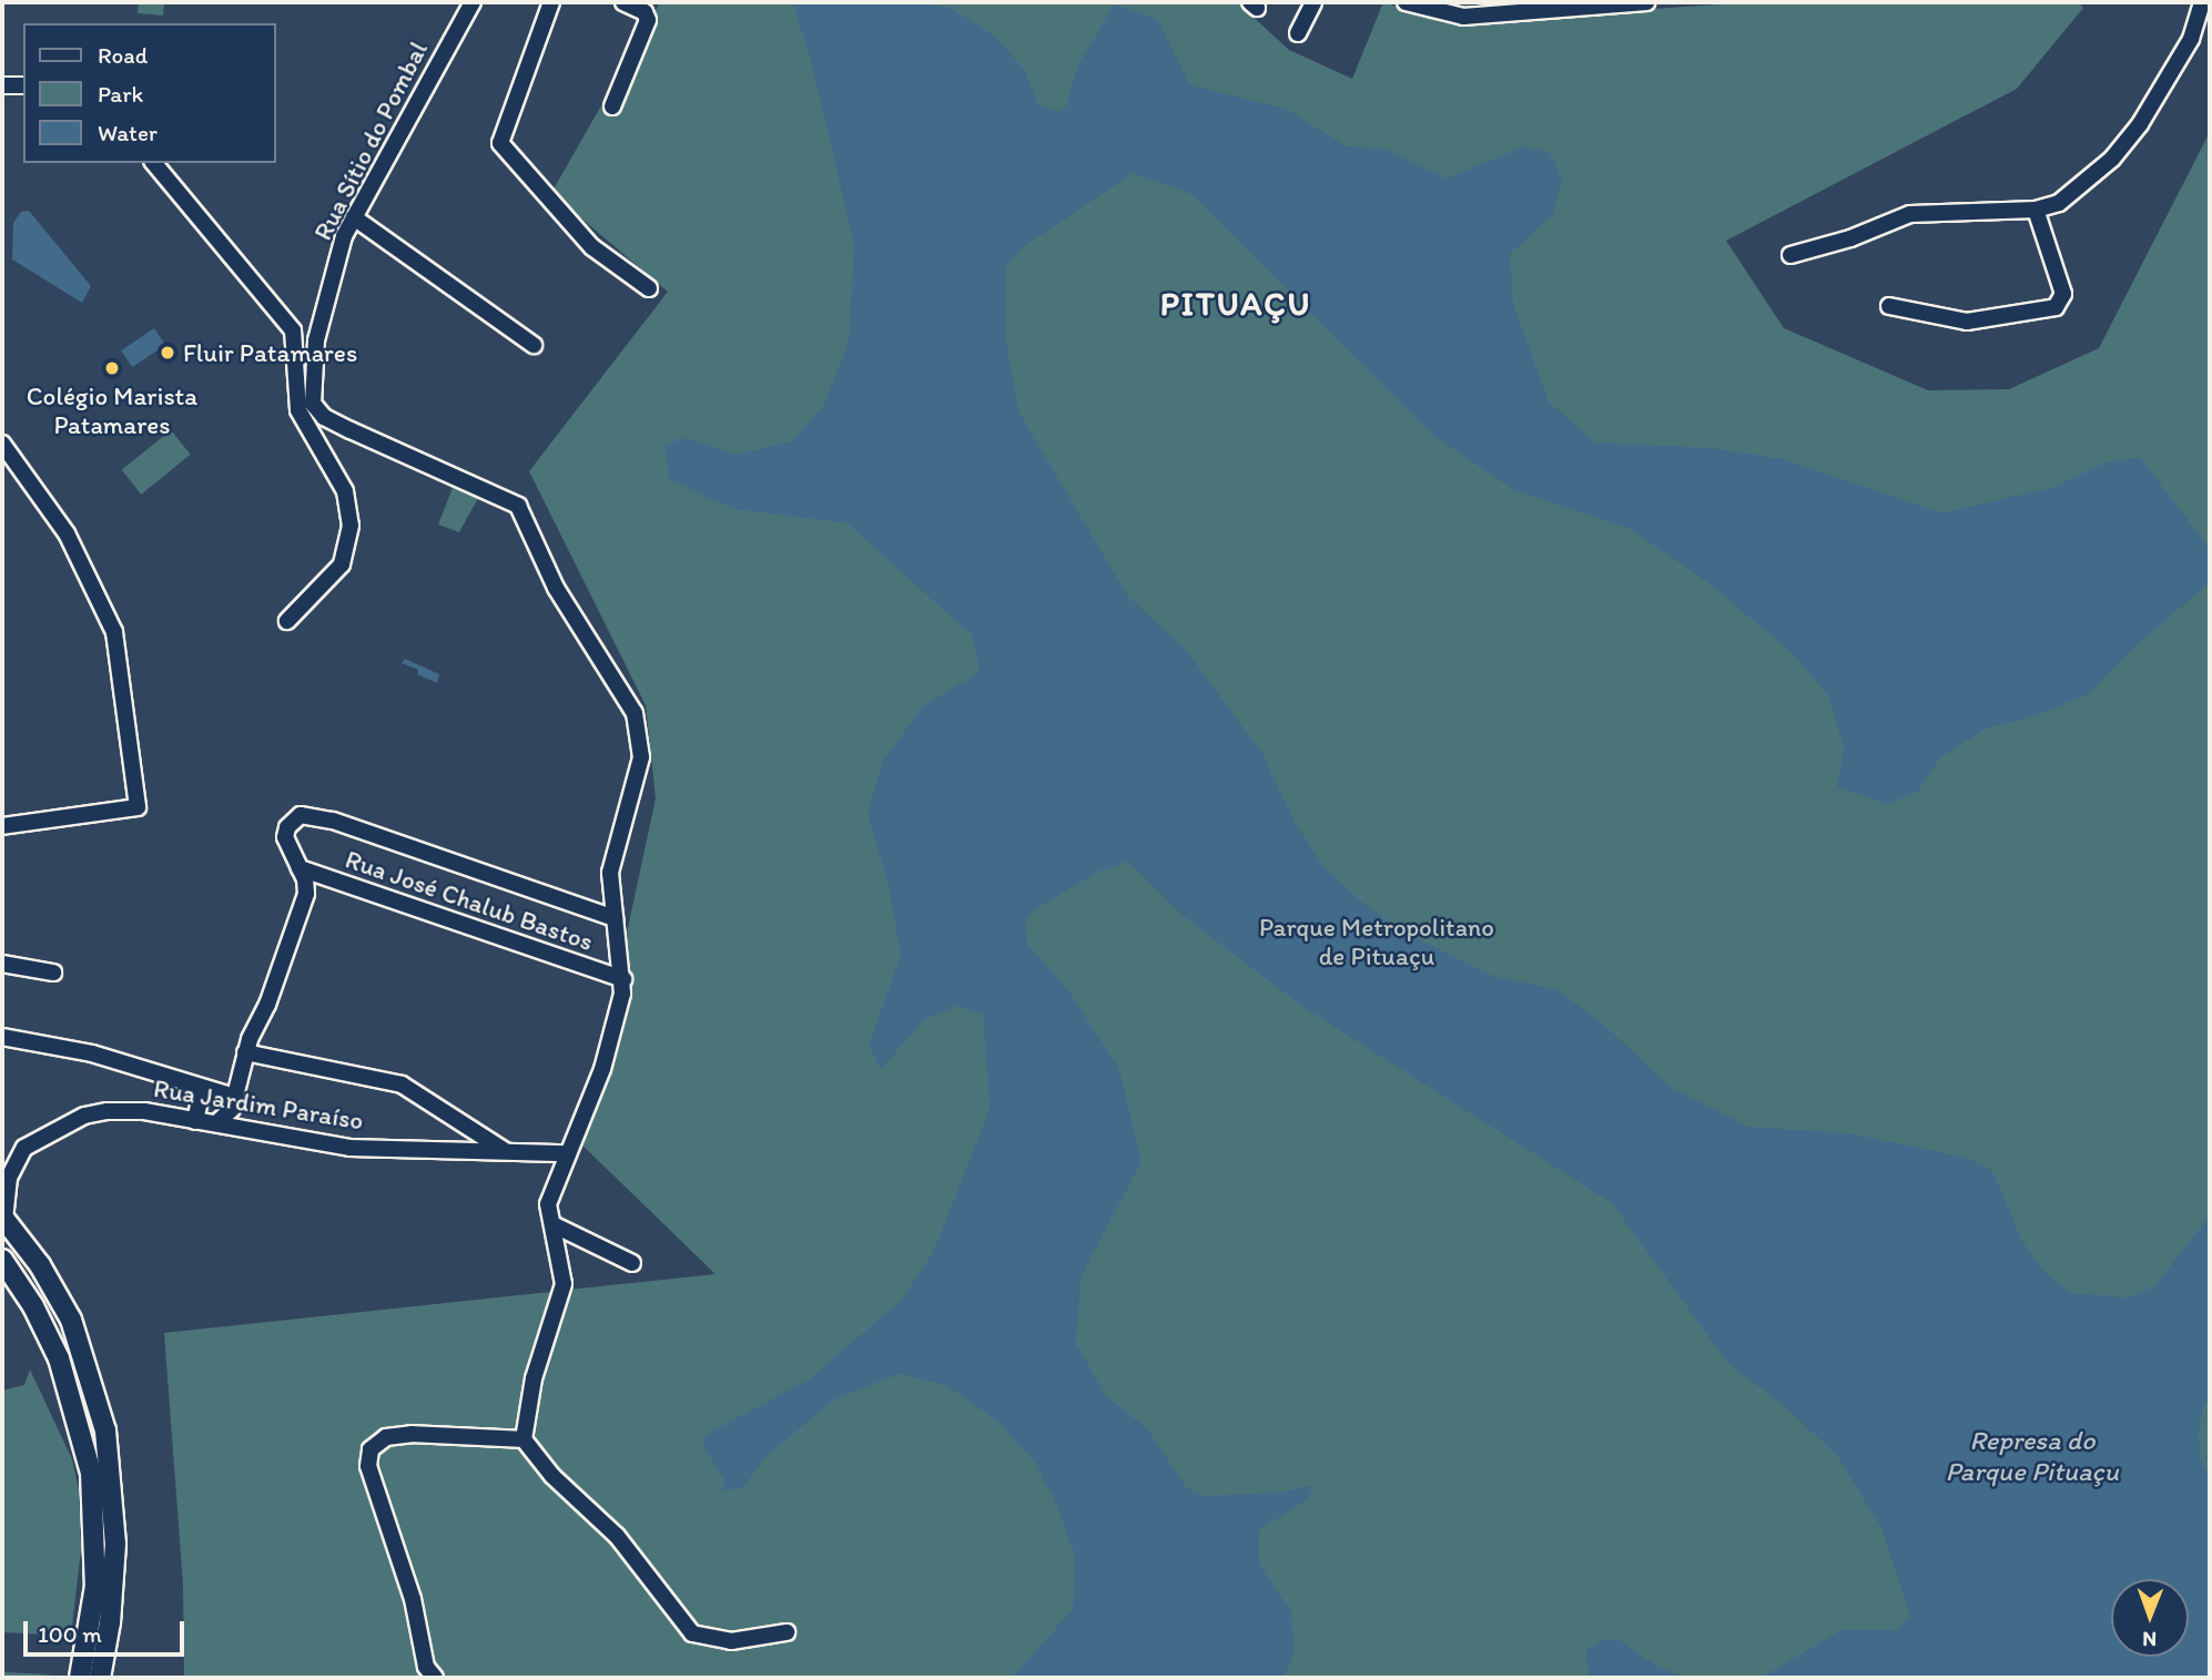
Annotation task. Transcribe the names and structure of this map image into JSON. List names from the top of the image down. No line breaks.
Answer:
{"streets":{"street":["Rua Sítio do Pombal","Rua José Chalub Bastos","Rua Jardim Paraíso"]},"crossings":[["Rua Sítio do Pombal","Rua José Chalub Bastos"],["Rua Sítio do Pombal","Rua Jardim Paraíso"]],"districts":["PITUAÇU"],"water":["Represa do Parque Pituaçu"],"parks":["Parque Metropolitano de Pituaçu"],"places":["Fluir Patamares","Colégio Marista Patamares"],"legend":["Road","Park","Water"],"scale_bar":"100 m","north":"bottom"}
